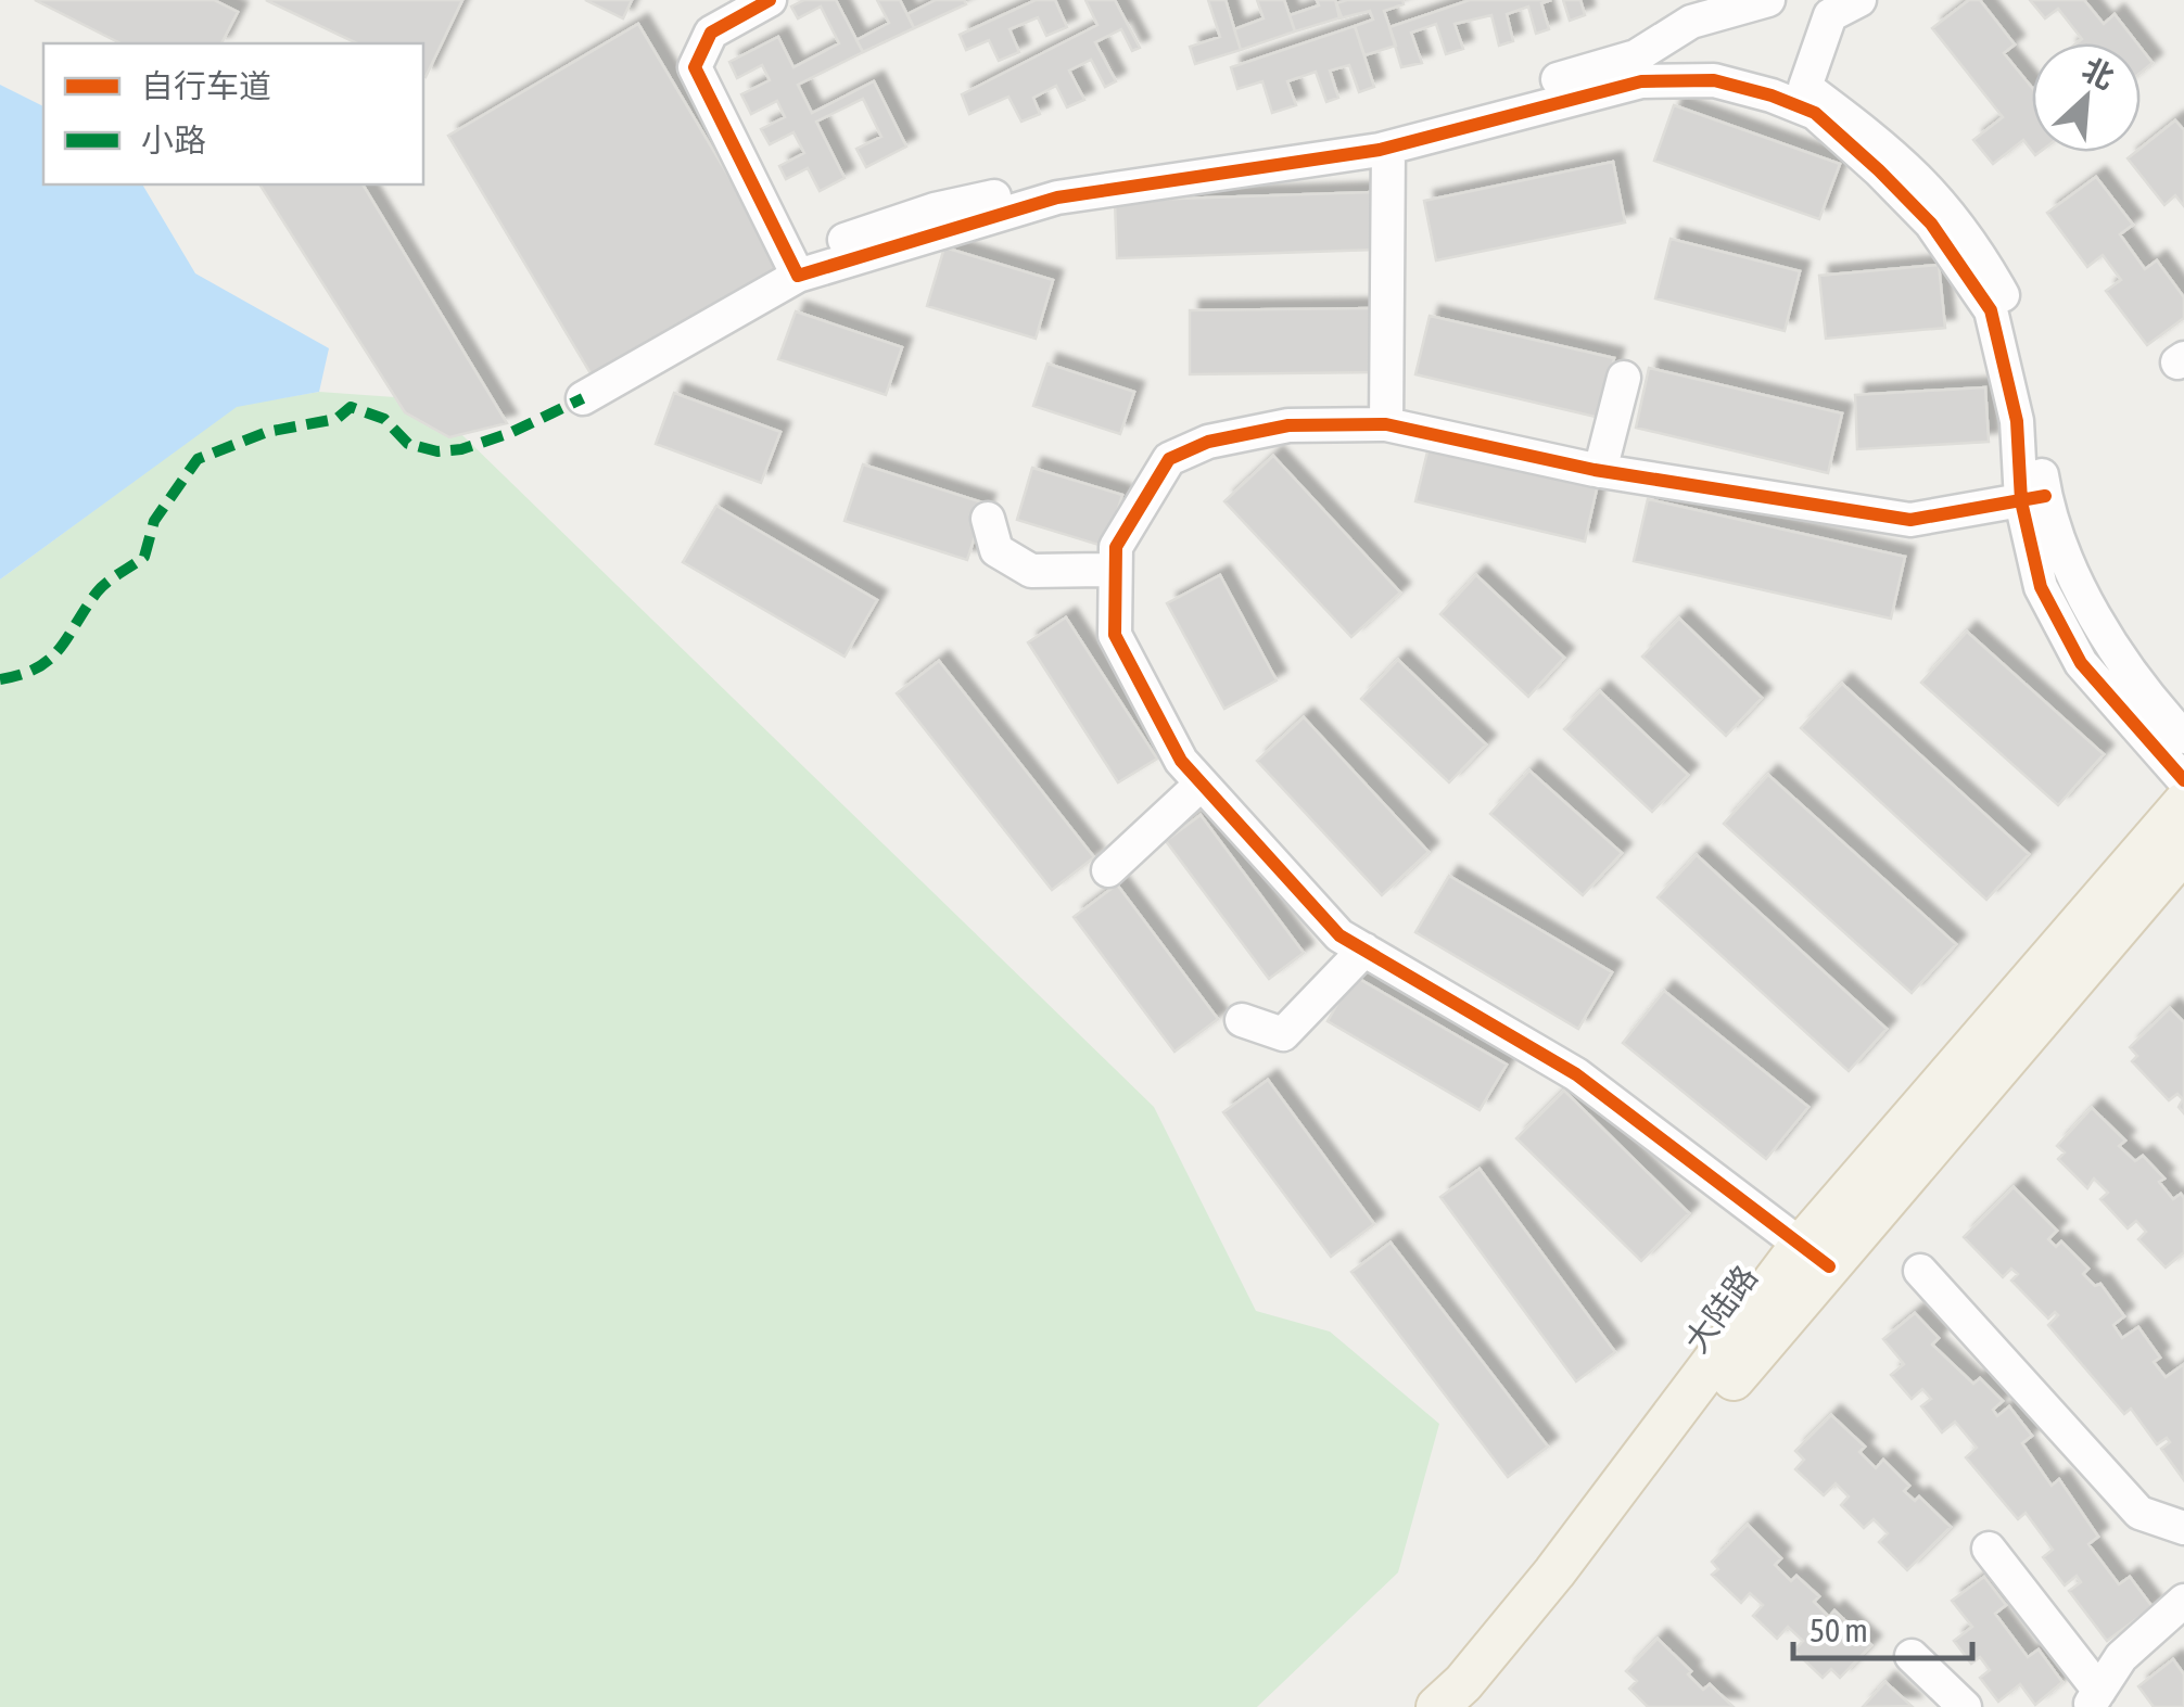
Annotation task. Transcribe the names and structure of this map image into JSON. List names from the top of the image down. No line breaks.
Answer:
{"streets":{"main road":["大陆路"]},"legend":["自行车道","小路"],"scale_bar":"50 m","north":"top right"}
